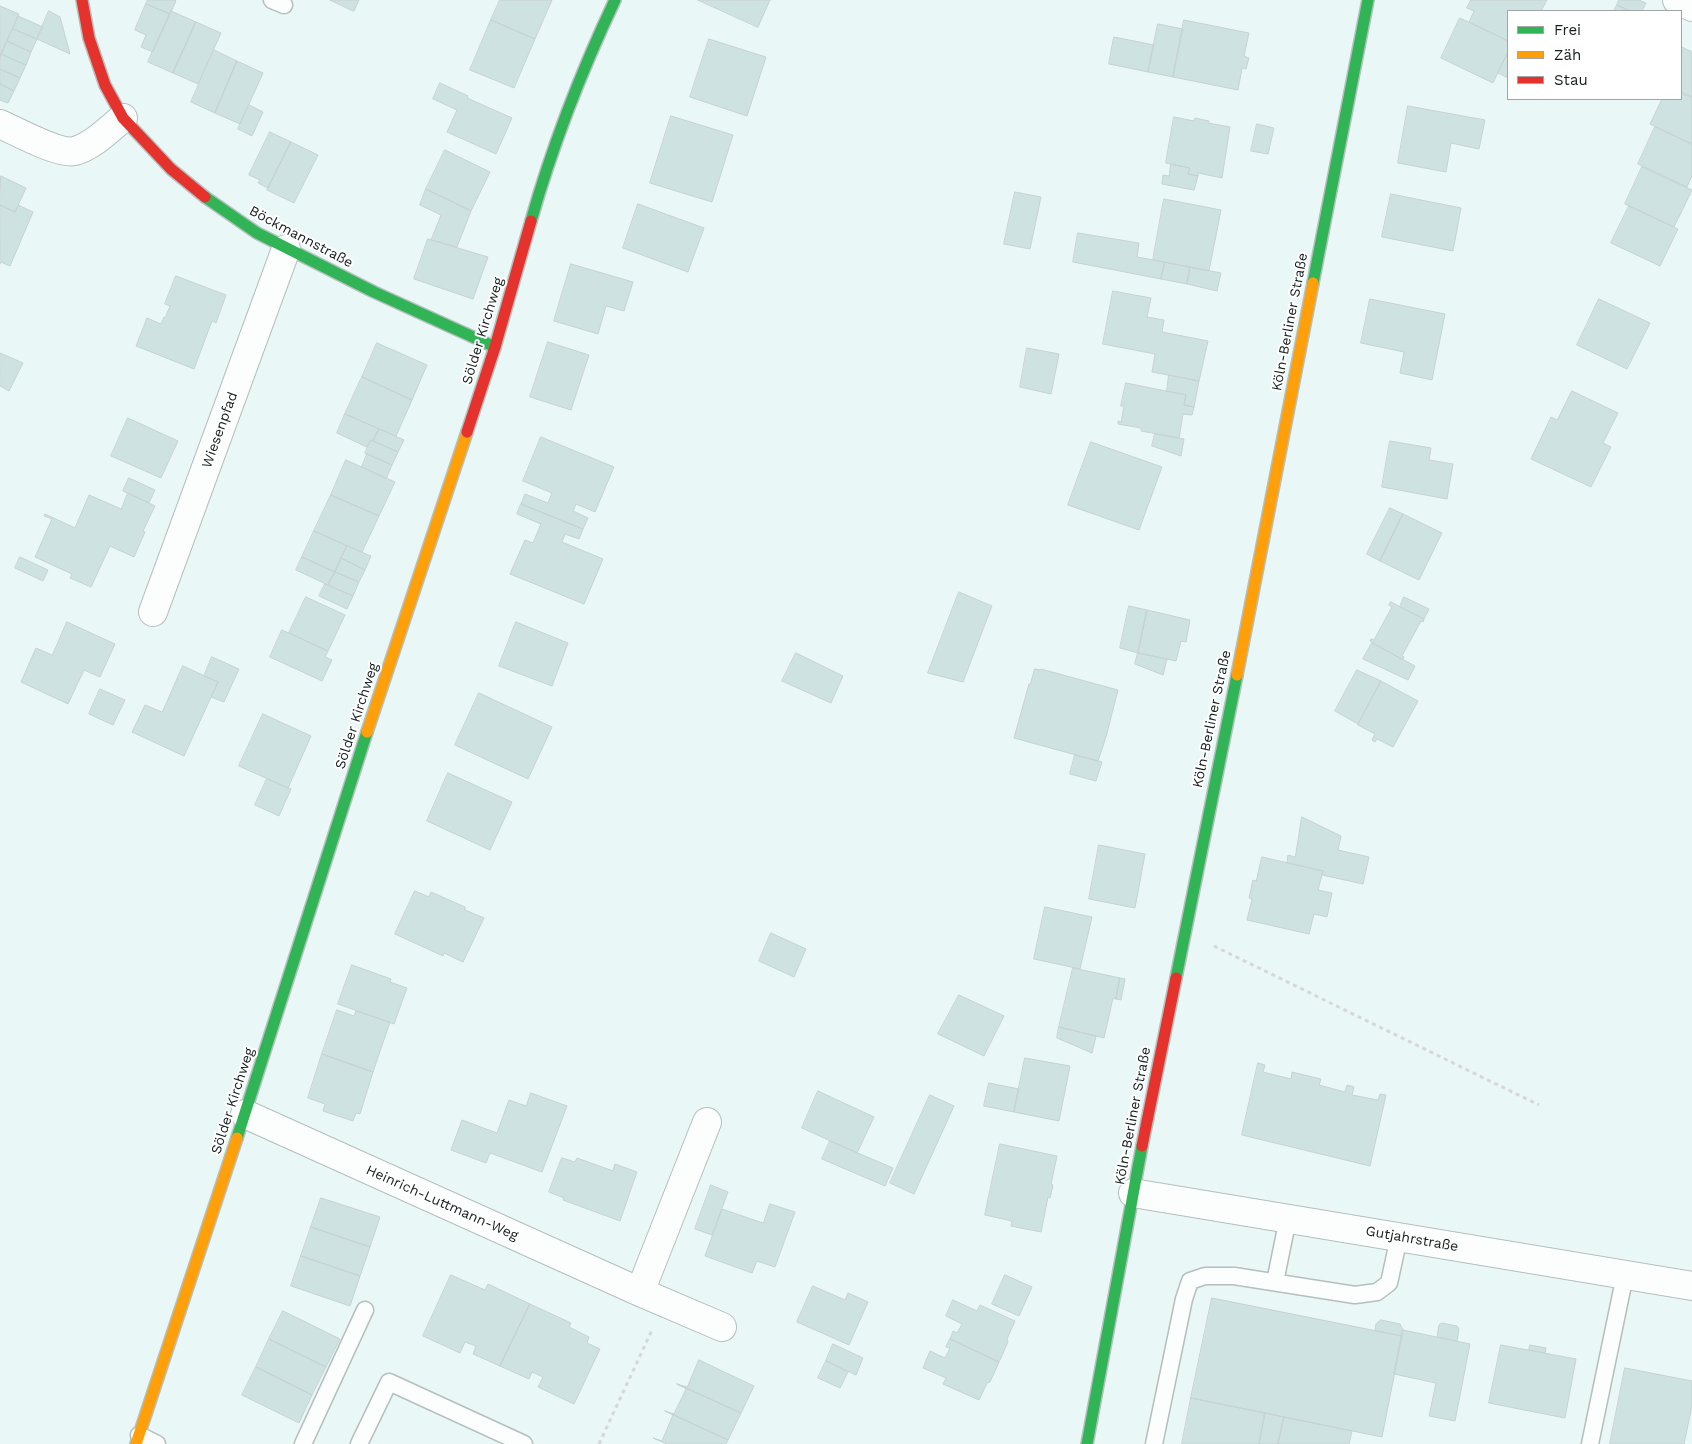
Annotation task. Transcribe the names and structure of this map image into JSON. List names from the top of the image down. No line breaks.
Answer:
{"streets":{"street":["Böckmannstraße","Köln-Berliner Straße","Sölder Kirchweg","Wiesenpfad","Heinrich-Luttmann-Weg","Gutjahrstraße"]},"crossings":[["Böckmannstraße","Sölder Kirchweg"],["Böckmannstraße","Wiesenpfad"],["Köln-Berliner Straße","Gutjahrstraße"],["Sölder Kirchweg","Heinrich-Luttmann-Weg"]],"legend":["Frei","Zäh","Stau"]}
